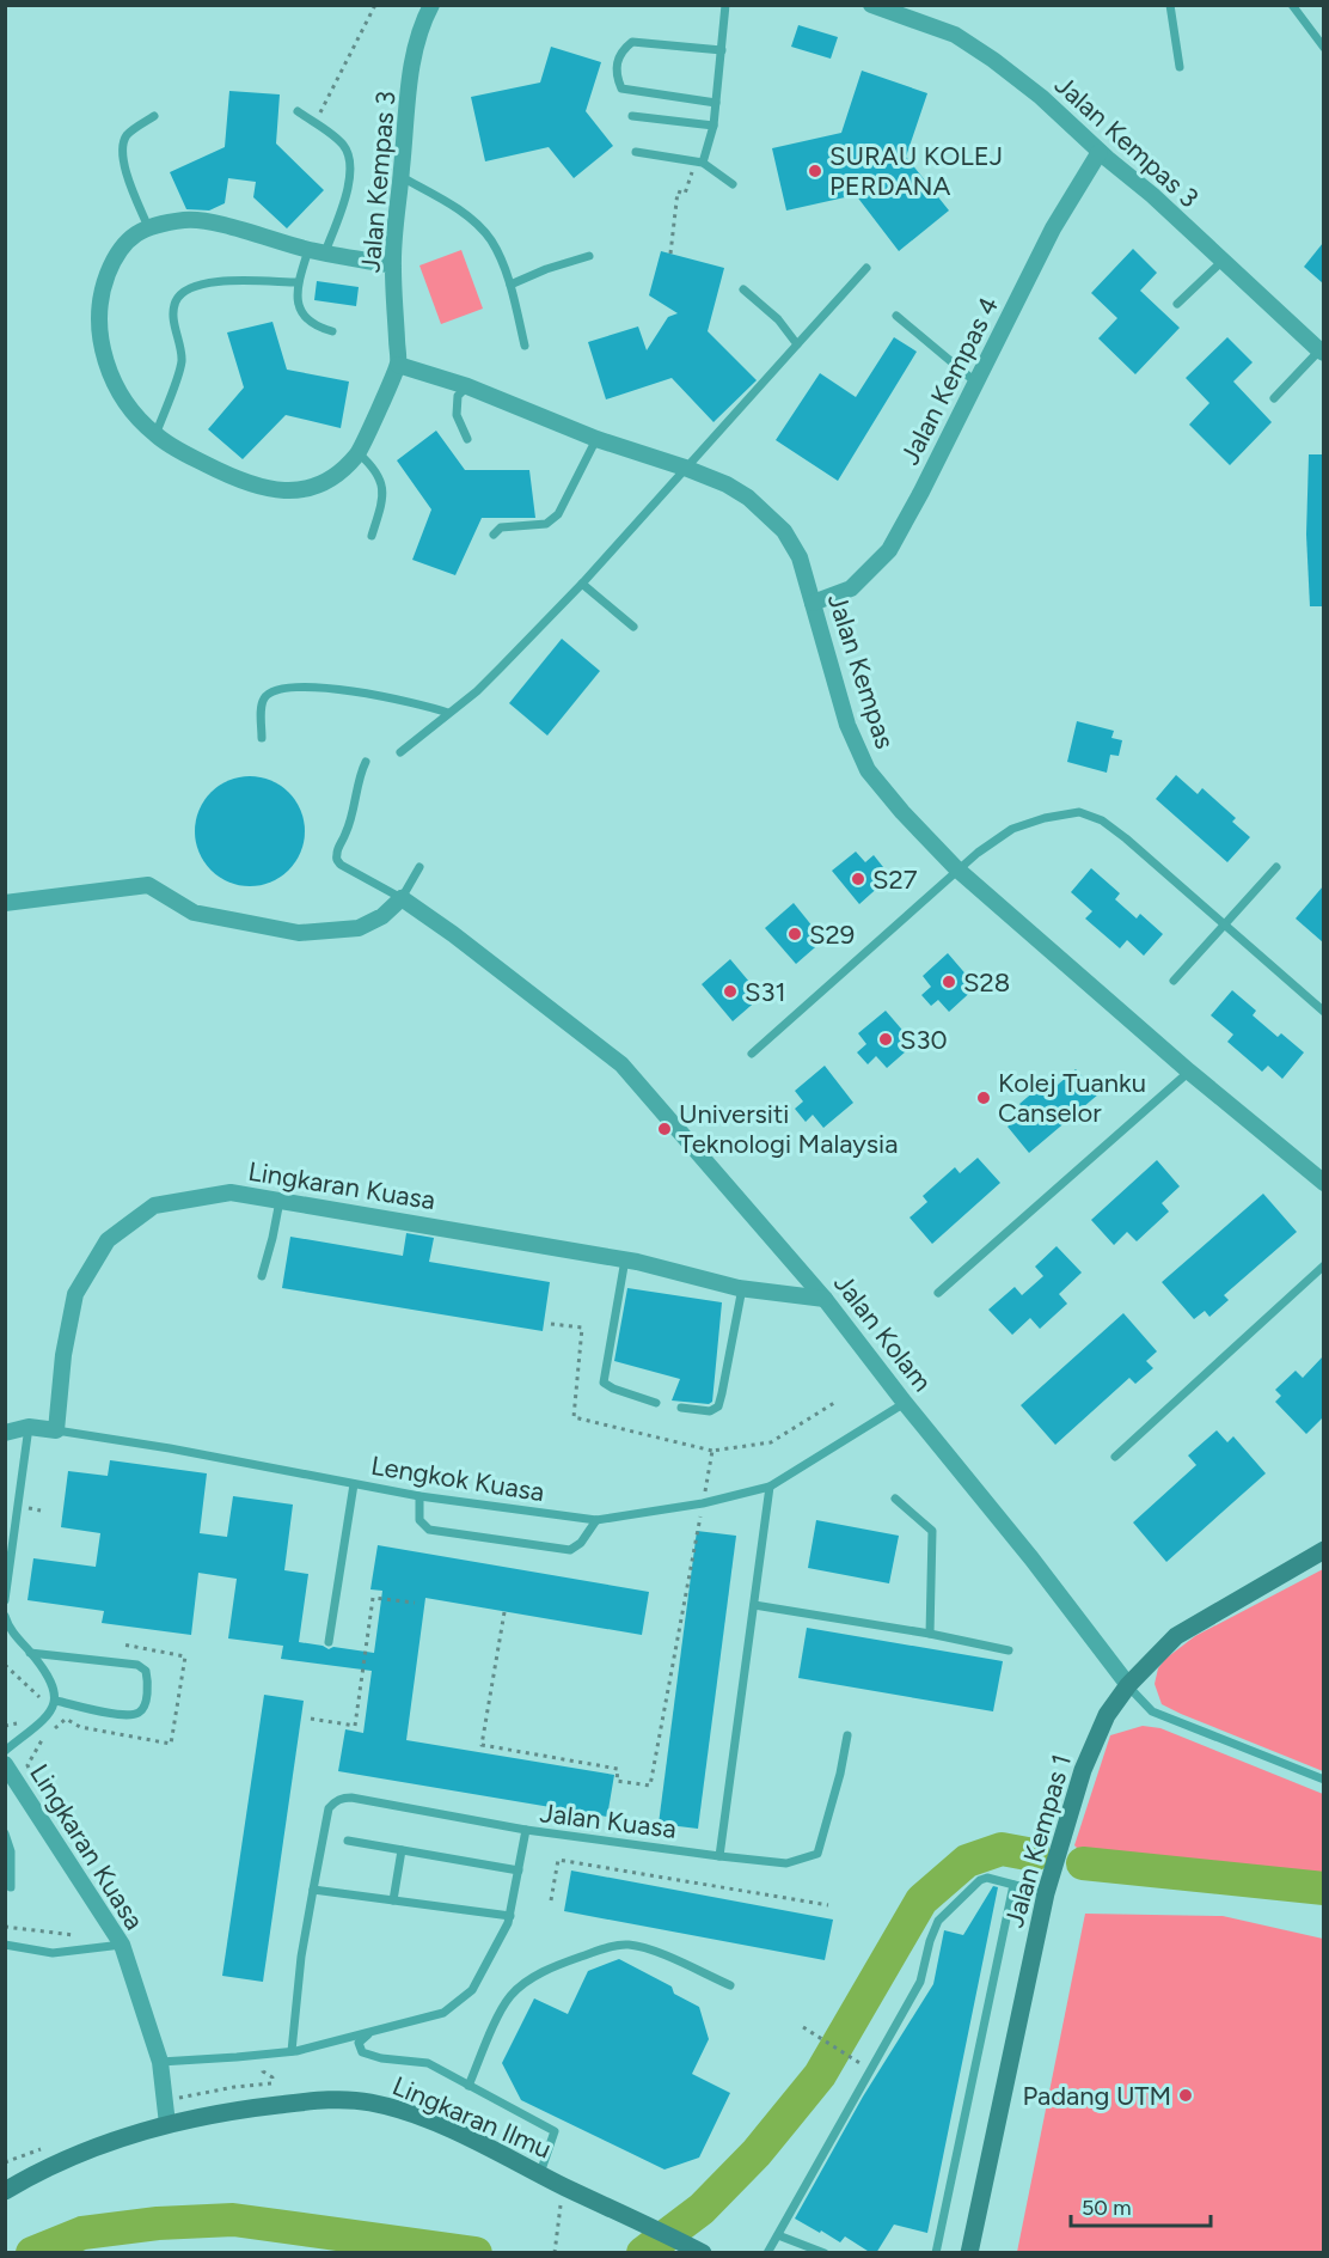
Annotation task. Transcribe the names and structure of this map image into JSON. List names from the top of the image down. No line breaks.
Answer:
{"streets":{"street":["Jalan Kempas 3","Jalan Kempas 4","Jalan Kempas","Lingkaran Kuasa","Jalan Kolam","Jalan Kempas 1","Lingkaran Ilmu"],"lane":["Lengkok Kuasa","Jalan Kuasa"]},"crossings":[["Jalan Kempas 3","Jalan Kempas 4"],["Jalan Kempas 3","Jalan Kempas"],["Jalan Kempas 4","Jalan Kempas"],["Lingkaran Kuasa","Jalan Kolam"],["Lingkaran Kuasa","Lengkok Kuasa"],["Lingkaran Kuasa","Jalan Kuasa"],["Lingkaran Kuasa","Lingkaran Ilmu"],["Jalan Kolam","Lengkok Kuasa"],["Jalan Kolam","Jalan Kempas 1"]],"places":["SURAU KOLEJ PERDANA","S27","S29","S28","S31","S30","Kolej Tuanku Canselor","Universiti Teknologi Malaysia","Padang UTM"],"scale_bar":"50 m"}
